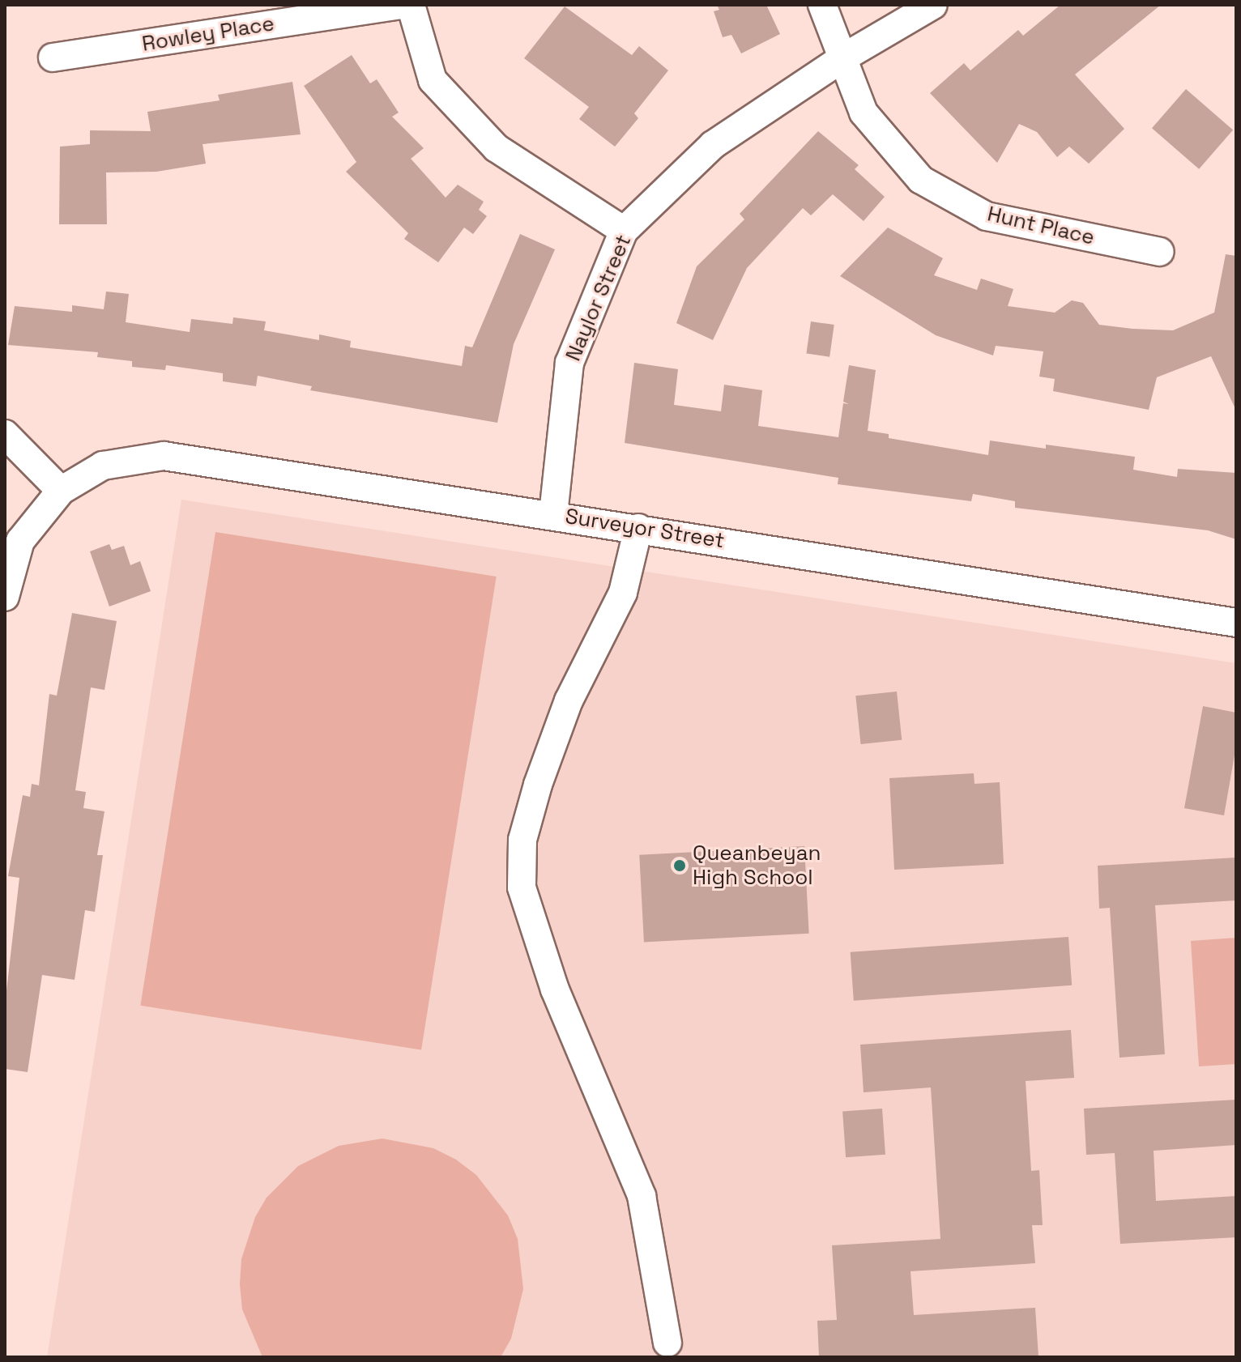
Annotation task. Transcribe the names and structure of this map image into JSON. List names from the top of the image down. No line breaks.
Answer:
{"streets":{"street":["Rowley Place","Hunt Place","Naylor Street","Surveyor Street"]},"crossings":[["Hunt Place","Naylor Street"],["Naylor Street","Surveyor Street"]],"places":["Queanbeyan High School"]}
